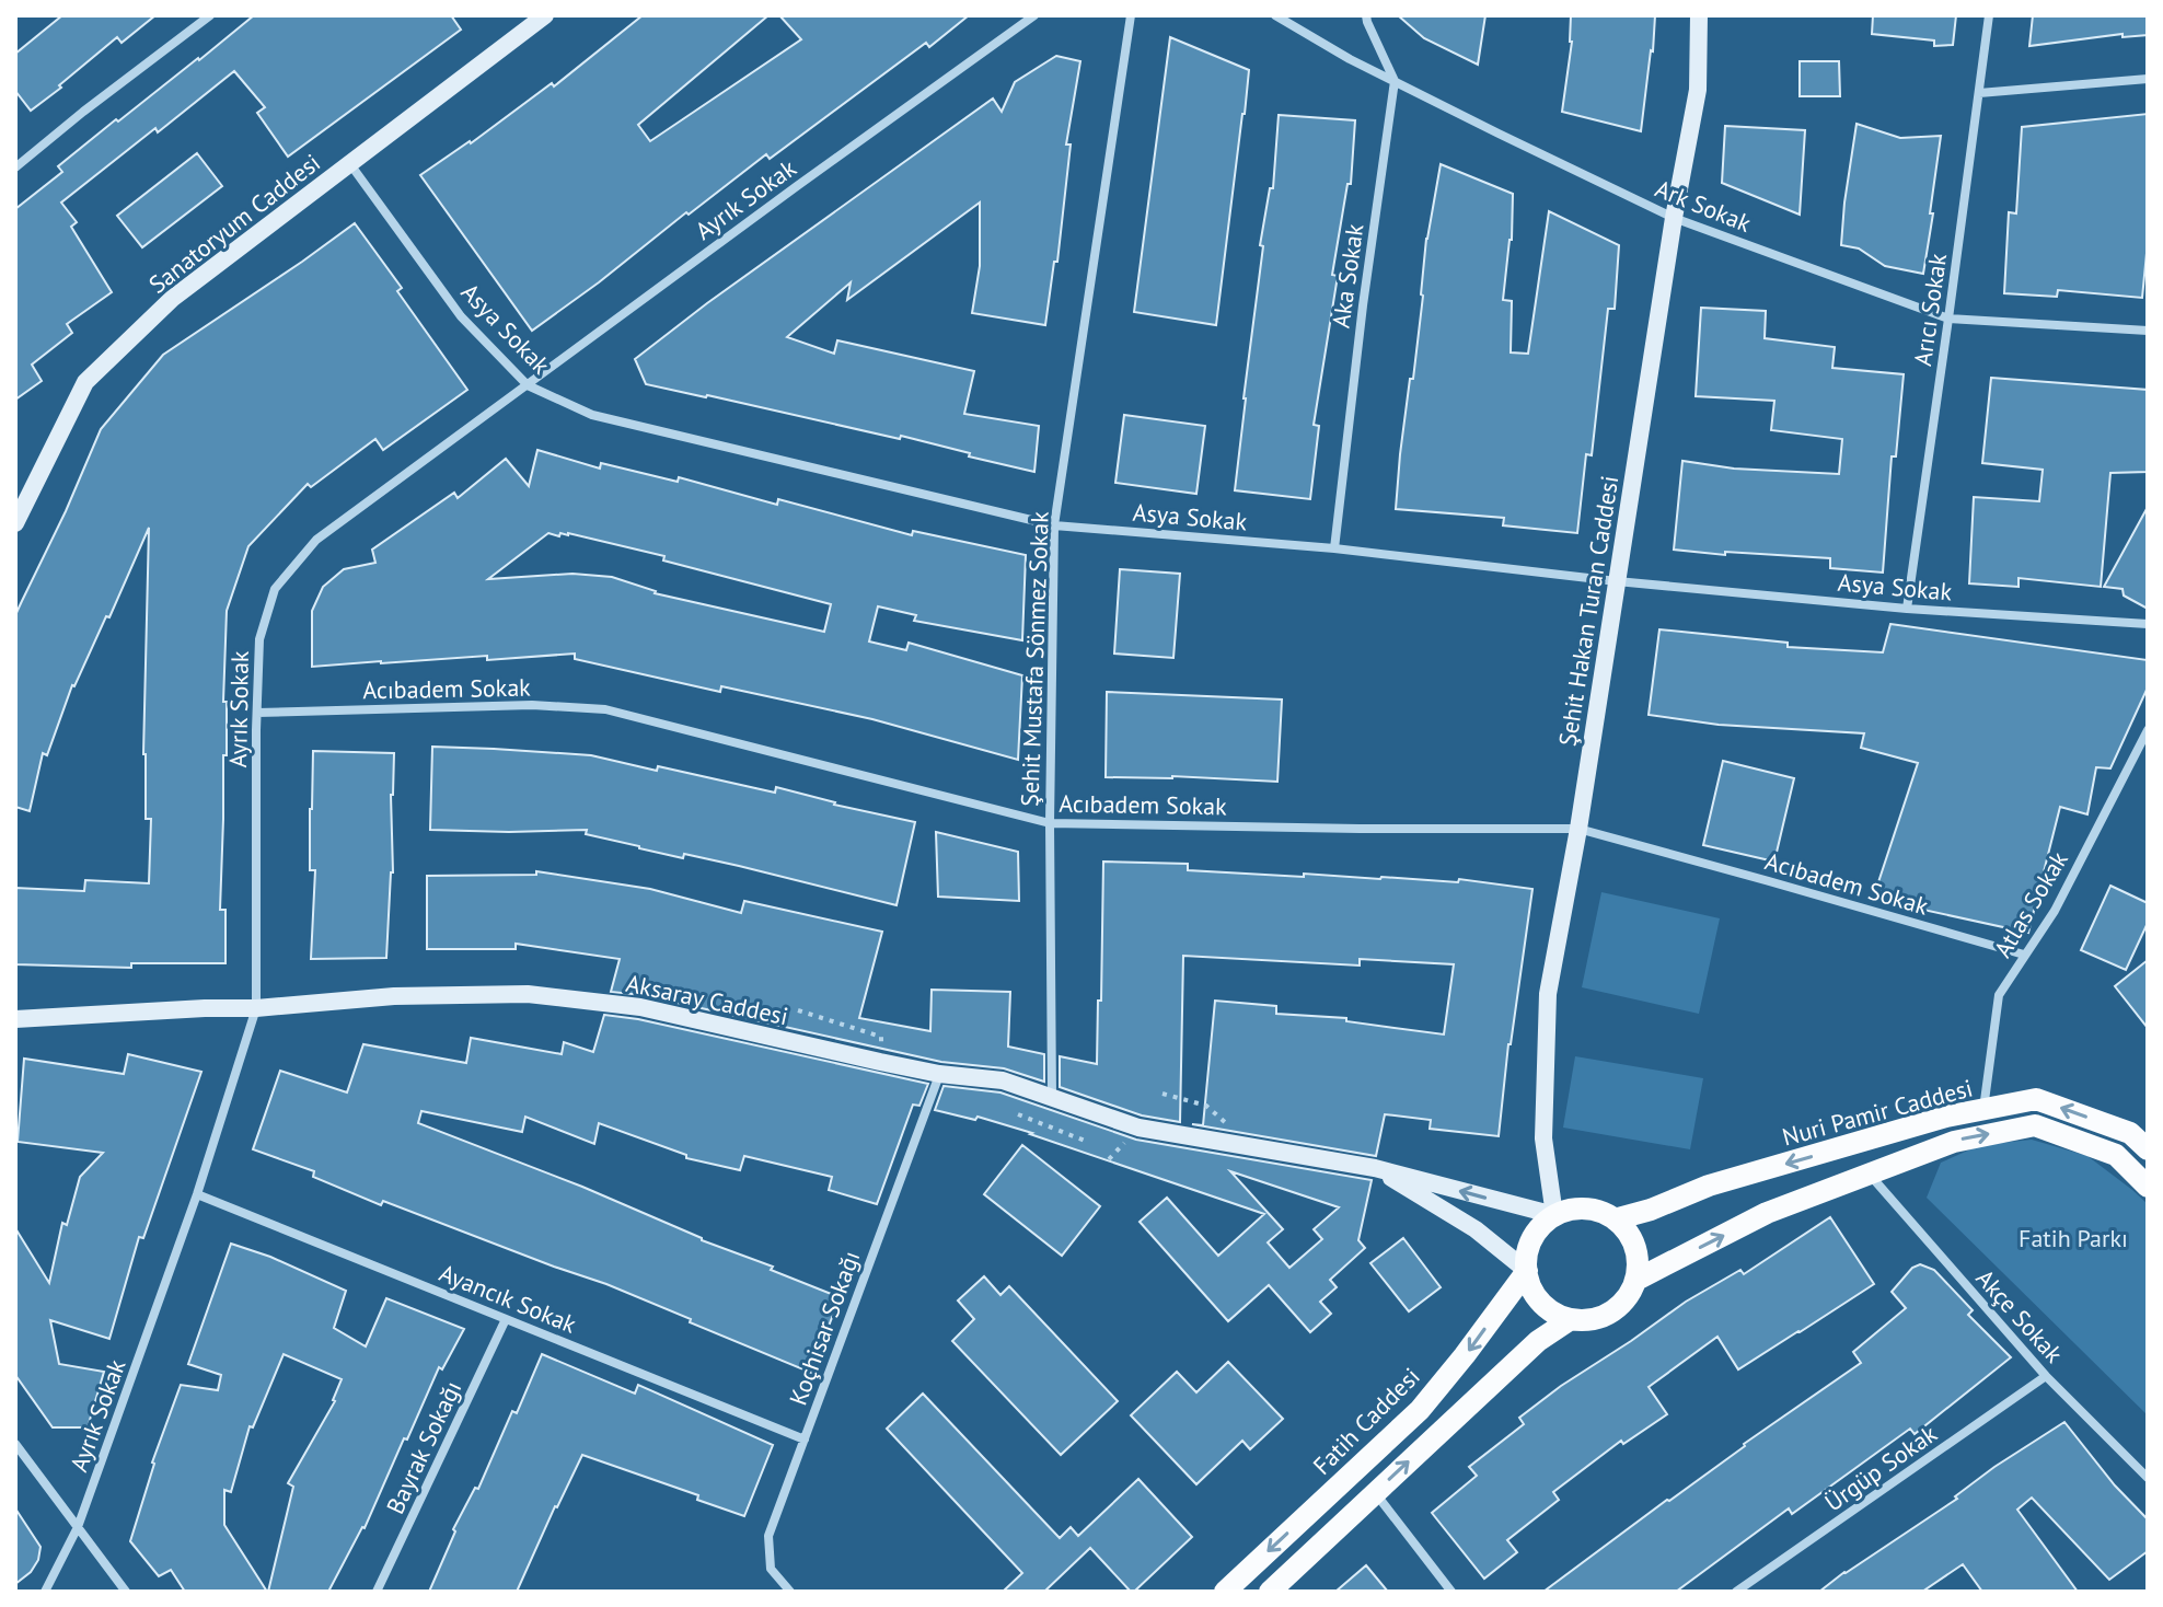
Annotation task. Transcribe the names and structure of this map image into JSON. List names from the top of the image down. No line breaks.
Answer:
{"streets":{"main road":["Sanatoryum Caddesi","Şehit Hakan Turan Caddesi","Aksaray Caddesi","Nuri Pamir Caddesi","Fatih Caddesi"],"street":["Ayrık Sokak","Ark Sokak","Aka Sokak","Arıcı Sokak","Asya Sokak","Şehit Mustafa Sönmez Sokak","Acıbadem Sokak","Atlas Sokak","Ayancık Sokak","Akçe Sokak","Koçhisar Sokağı","Bayrak Sokağı","Ürgüp Sokak"]},"crossings":[["Ayrık Sokak","Asya Sokak"],["Ayrık Sokak","Acıbadem Sokak"],["Ayrık Sokak","Aksaray Caddesi"],["Ayrık Sokak","Ayancık Sokak"],["Ark Sokak","Aka Sokak"],["Ark Sokak","Arıcı Sokak"],["Ark Sokak","Şehit Hakan Turan Caddesi"],["Sanatoryum Caddesi","Asya Sokak"],["Aka Sokak","Asya Sokak"],["Arıcı Sokak","Asya Sokak"],["Asya Sokak","Şehit Hakan Turan Caddesi"],["Asya Sokak","Şehit Mustafa Sönmez Sokak"],["Şehit Hakan Turan Caddesi","Acıbadem Sokak"],["Şehit Hakan Turan Caddesi","Aksaray Caddesi"],["Şehit Hakan Turan Caddesi","Nuri Pamir Caddesi"],["Şehit Hakan Turan Caddesi","Fatih Caddesi"],["Şehit Mustafa Sönmez Sokak","Acıbadem Sokak"],["Şehit Mustafa Sönmez Sokak","Aksaray Caddesi"],["Acıbadem Sokak","Atlas Sokak"],["Atlas Sokak","Nuri Pamir Caddesi"],["Aksaray Caddesi","Nuri Pamir Caddesi"],["Aksaray Caddesi","Koçhisar Sokağı"],["Aksaray Caddesi","Fatih Caddesi"],["Nuri Pamir Caddesi","Akçe Sokak"],["Nuri Pamir Caddesi","Fatih Caddesi"],["Ayancık Sokak","Koçhisar Sokağı"],["Ayancık Sokak","Bayrak Sokağı"],["Akçe Sokak","Ürgüp Sokak"]],"parks":["Fatih Parkı"]}
